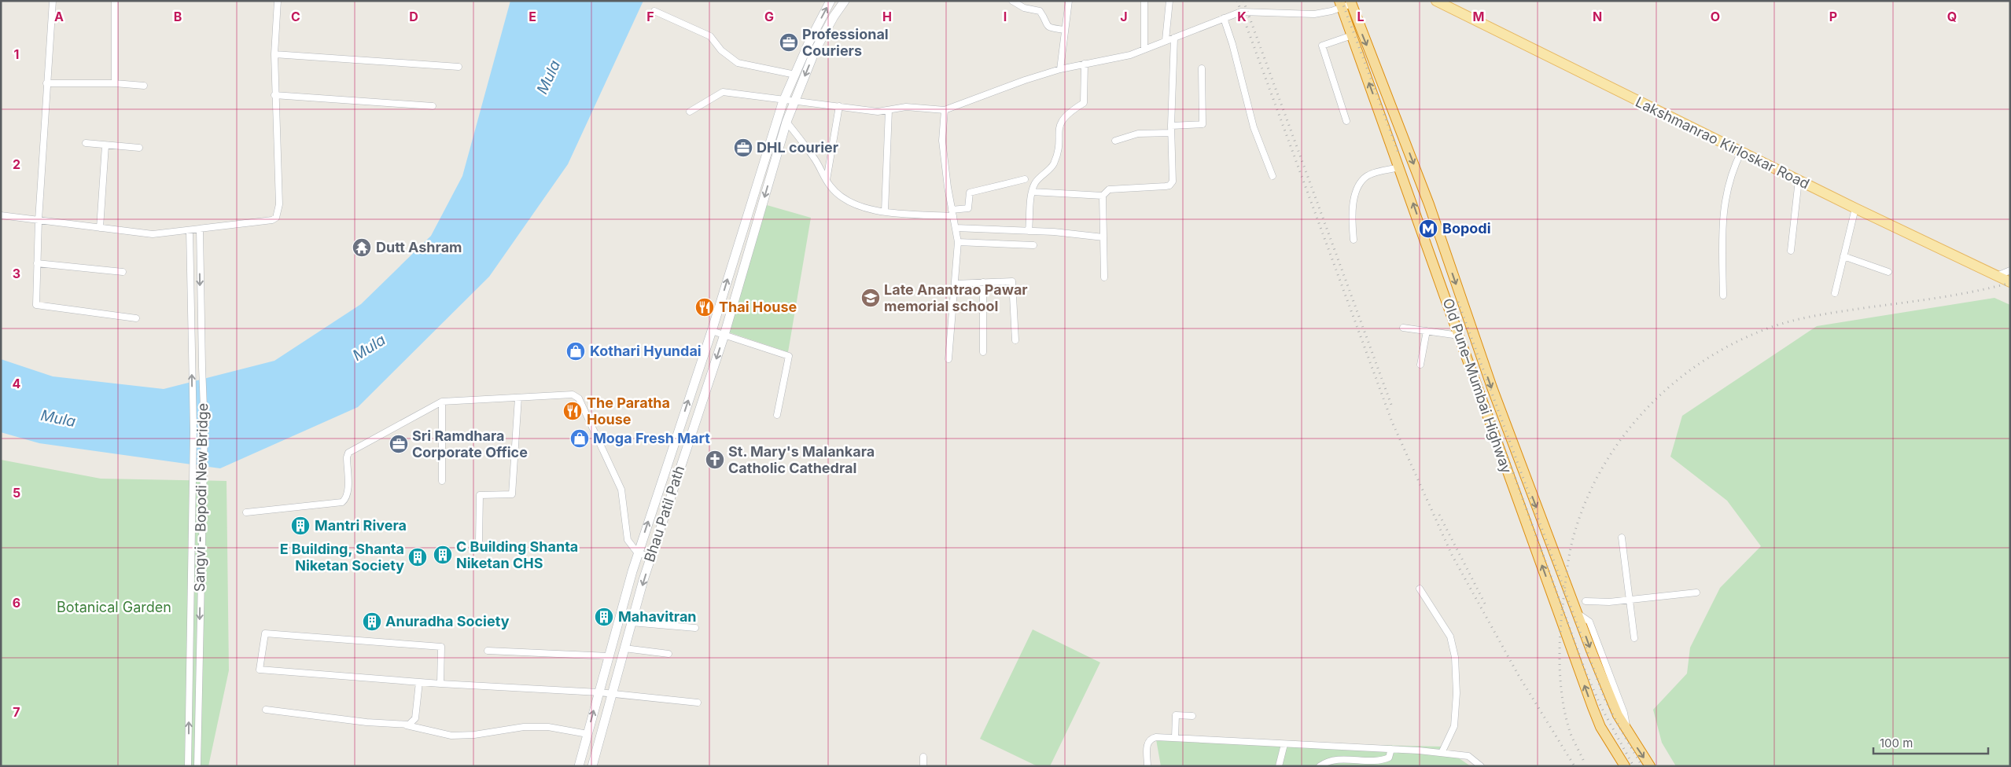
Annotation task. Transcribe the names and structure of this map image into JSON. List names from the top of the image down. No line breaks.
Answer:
{"streets":{"highway":["Old Pune–Mumbai Highway"],"main road":["Lakshmanrao Kirloskar Road","Bhau Patil Path"],"street":["Sangvi - Bopodi New Bridge"]},"water":["Mula"],"parks":["Botanical Garden"],"places":{"office":["Professional Couriers","DHL courier","Sri Ramdhara Corporate Office"],"metro station":["Bopodi"],"temple":["Dutt Ashram"],"school or university":["Late Anantrao Pawar memorial school"],"restaurant":["Thai House","The Paratha House"],"shop":["Kothari Hyundai","Moga Fresh Mart"],"church":["St. Mary's Malankara Catholic Cathedral"],"building":["Mantri Rivera","C Building Shanta Niketan CHS","E Building, Shanta Niketan Society","Mahavitran","Anuradha Society"]},"scale_bar":"100 m","grid":{"columns":["A","B","C","D","E","F","G","H","I","J","K","L","M","N","O","P","Q"],"rows":["1","2","3","4","5","6","7"]}}
